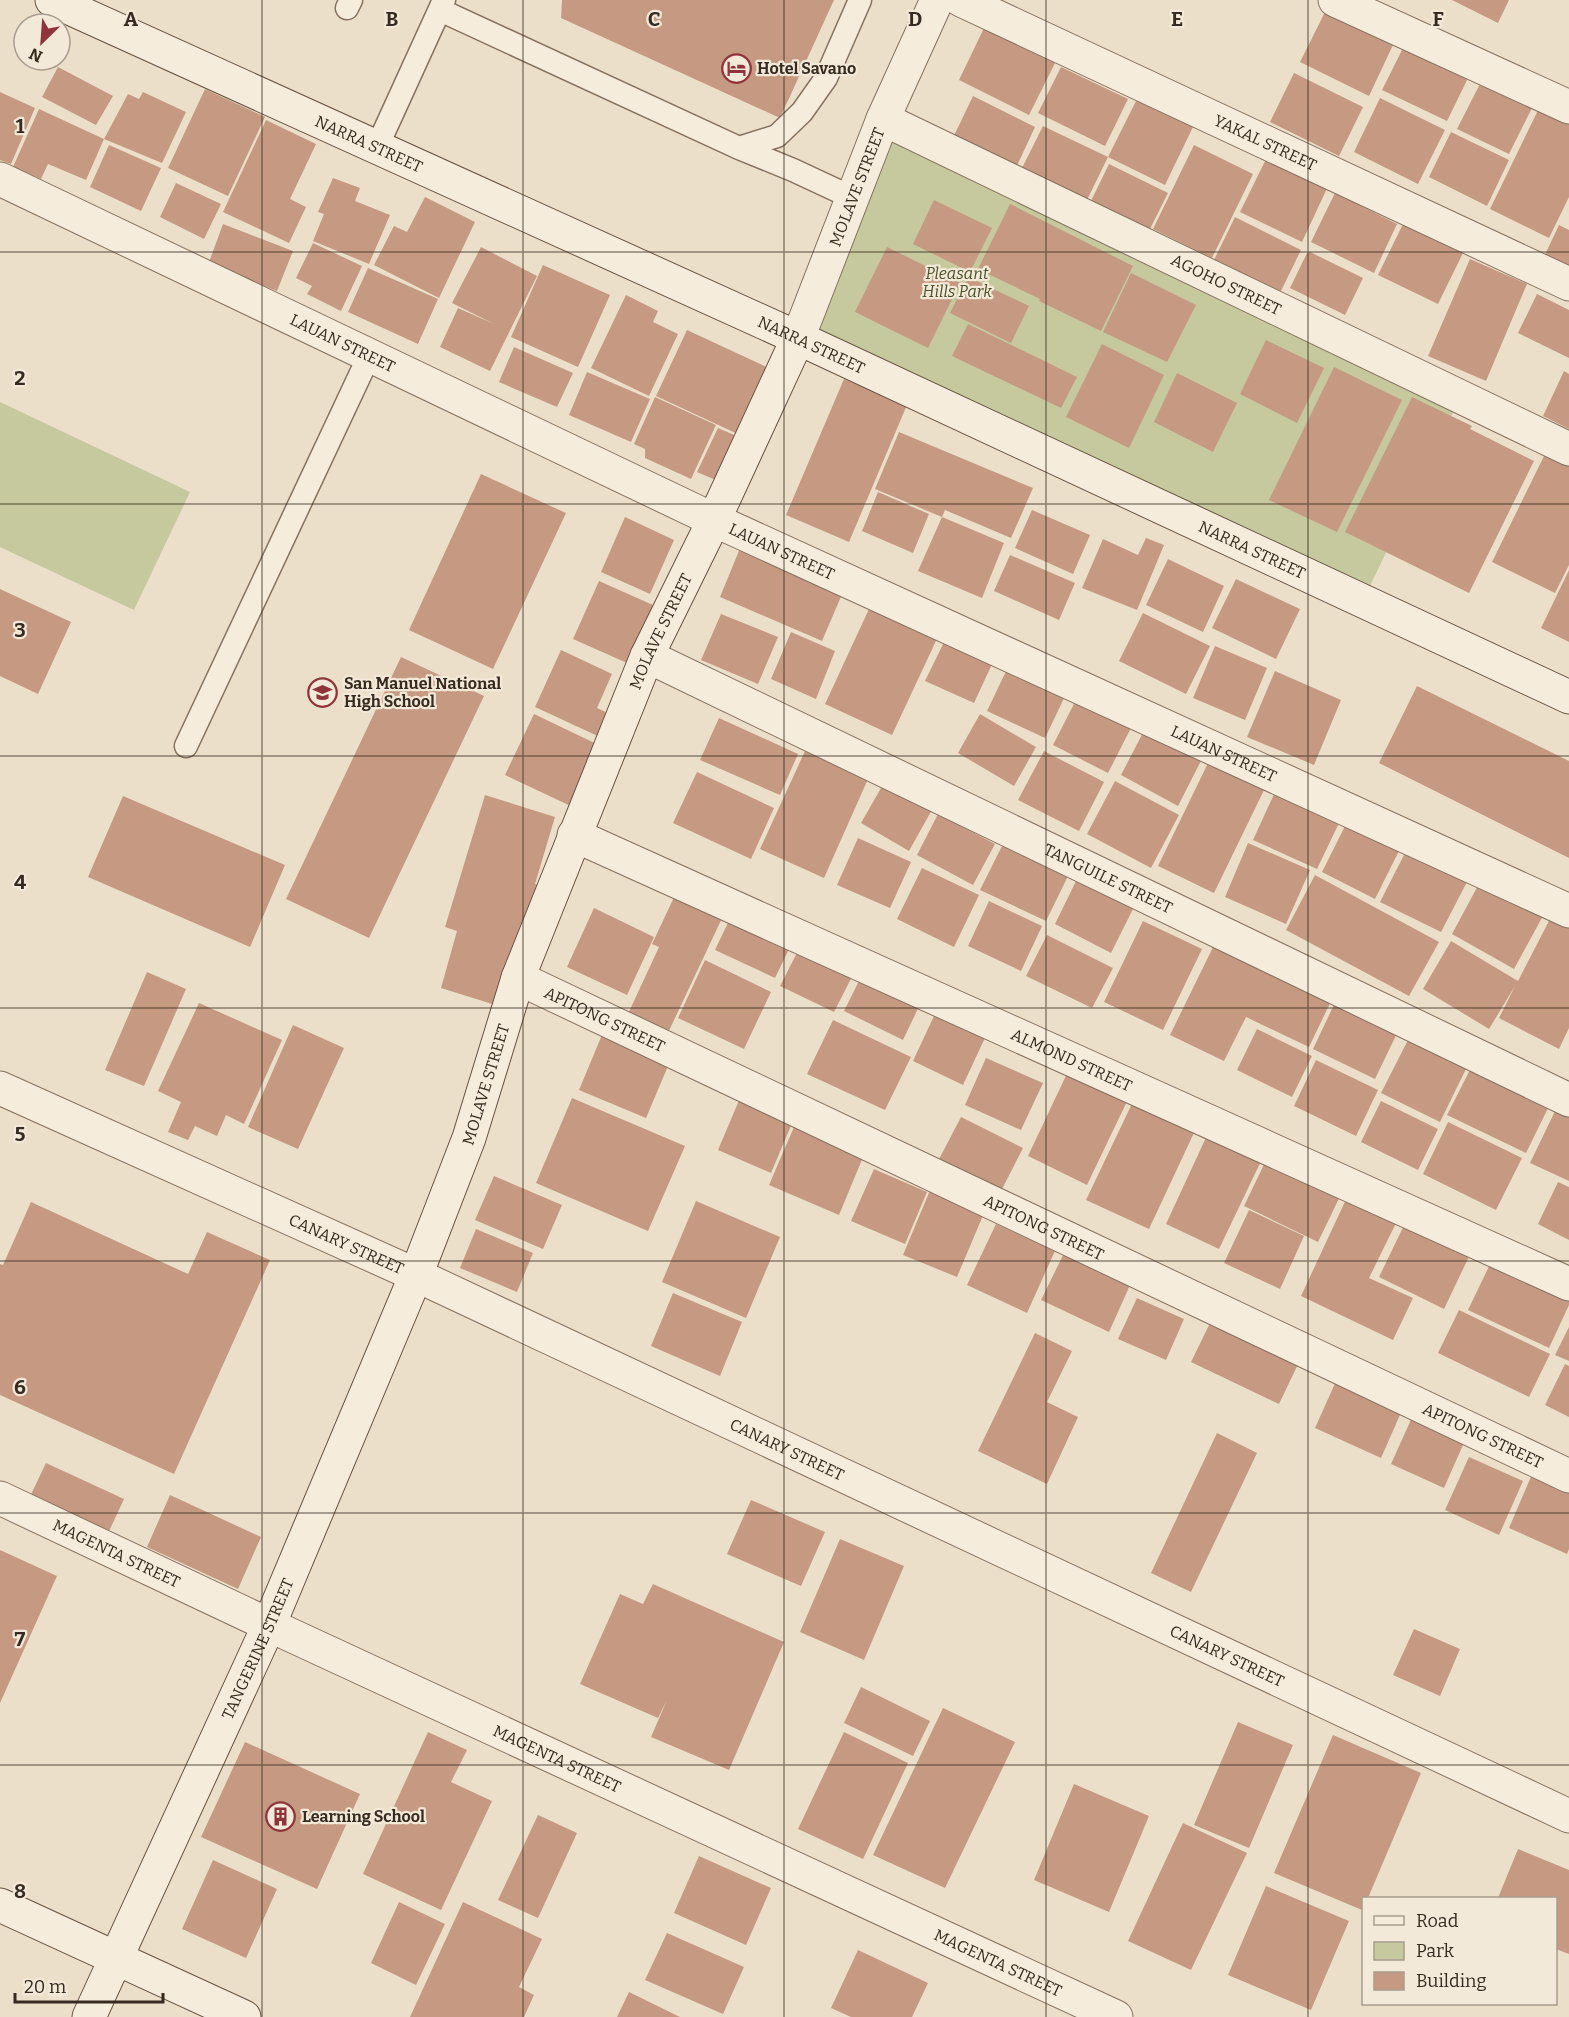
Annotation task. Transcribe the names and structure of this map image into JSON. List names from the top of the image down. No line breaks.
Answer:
{"streets":{"street":["YAKAL STREET","NARRA STREET","MOLAVE STREET","AGOHO STREET","LAUAN STREET","TANGUILE STREET","APITONG STREET","ALMOND STREET","CANARY STREET","MAGENTA STREET","TANGERINE STREET"]},"crossings":[["NARRA STREET","MOLAVE STREET"],["MOLAVE STREET","AGOHO STREET"],["MOLAVE STREET","LAUAN STREET"],["MOLAVE STREET","TANGUILE STREET"],["MOLAVE STREET","APITONG STREET"],["MOLAVE STREET","ALMOND STREET"],["MOLAVE STREET","CANARY STREET"],["MOLAVE STREET","TANGERINE STREET"],["CANARY STREET","TANGERINE STREET"],["MAGENTA STREET","TANGERINE STREET"]],"parks":["Pleasant Hills Park"],"places":{"hotel":["Hotel Savano"],"school or university":["San Manuel National High School"],"building":["Learning School"]},"legend":["Road","Park","Building"],"scale_bar":"20 m","north":"bottom left","grid":{"columns":["A","B","C","D","E","F"],"rows":["1","2","3","4","5","6","7","8"]}}
